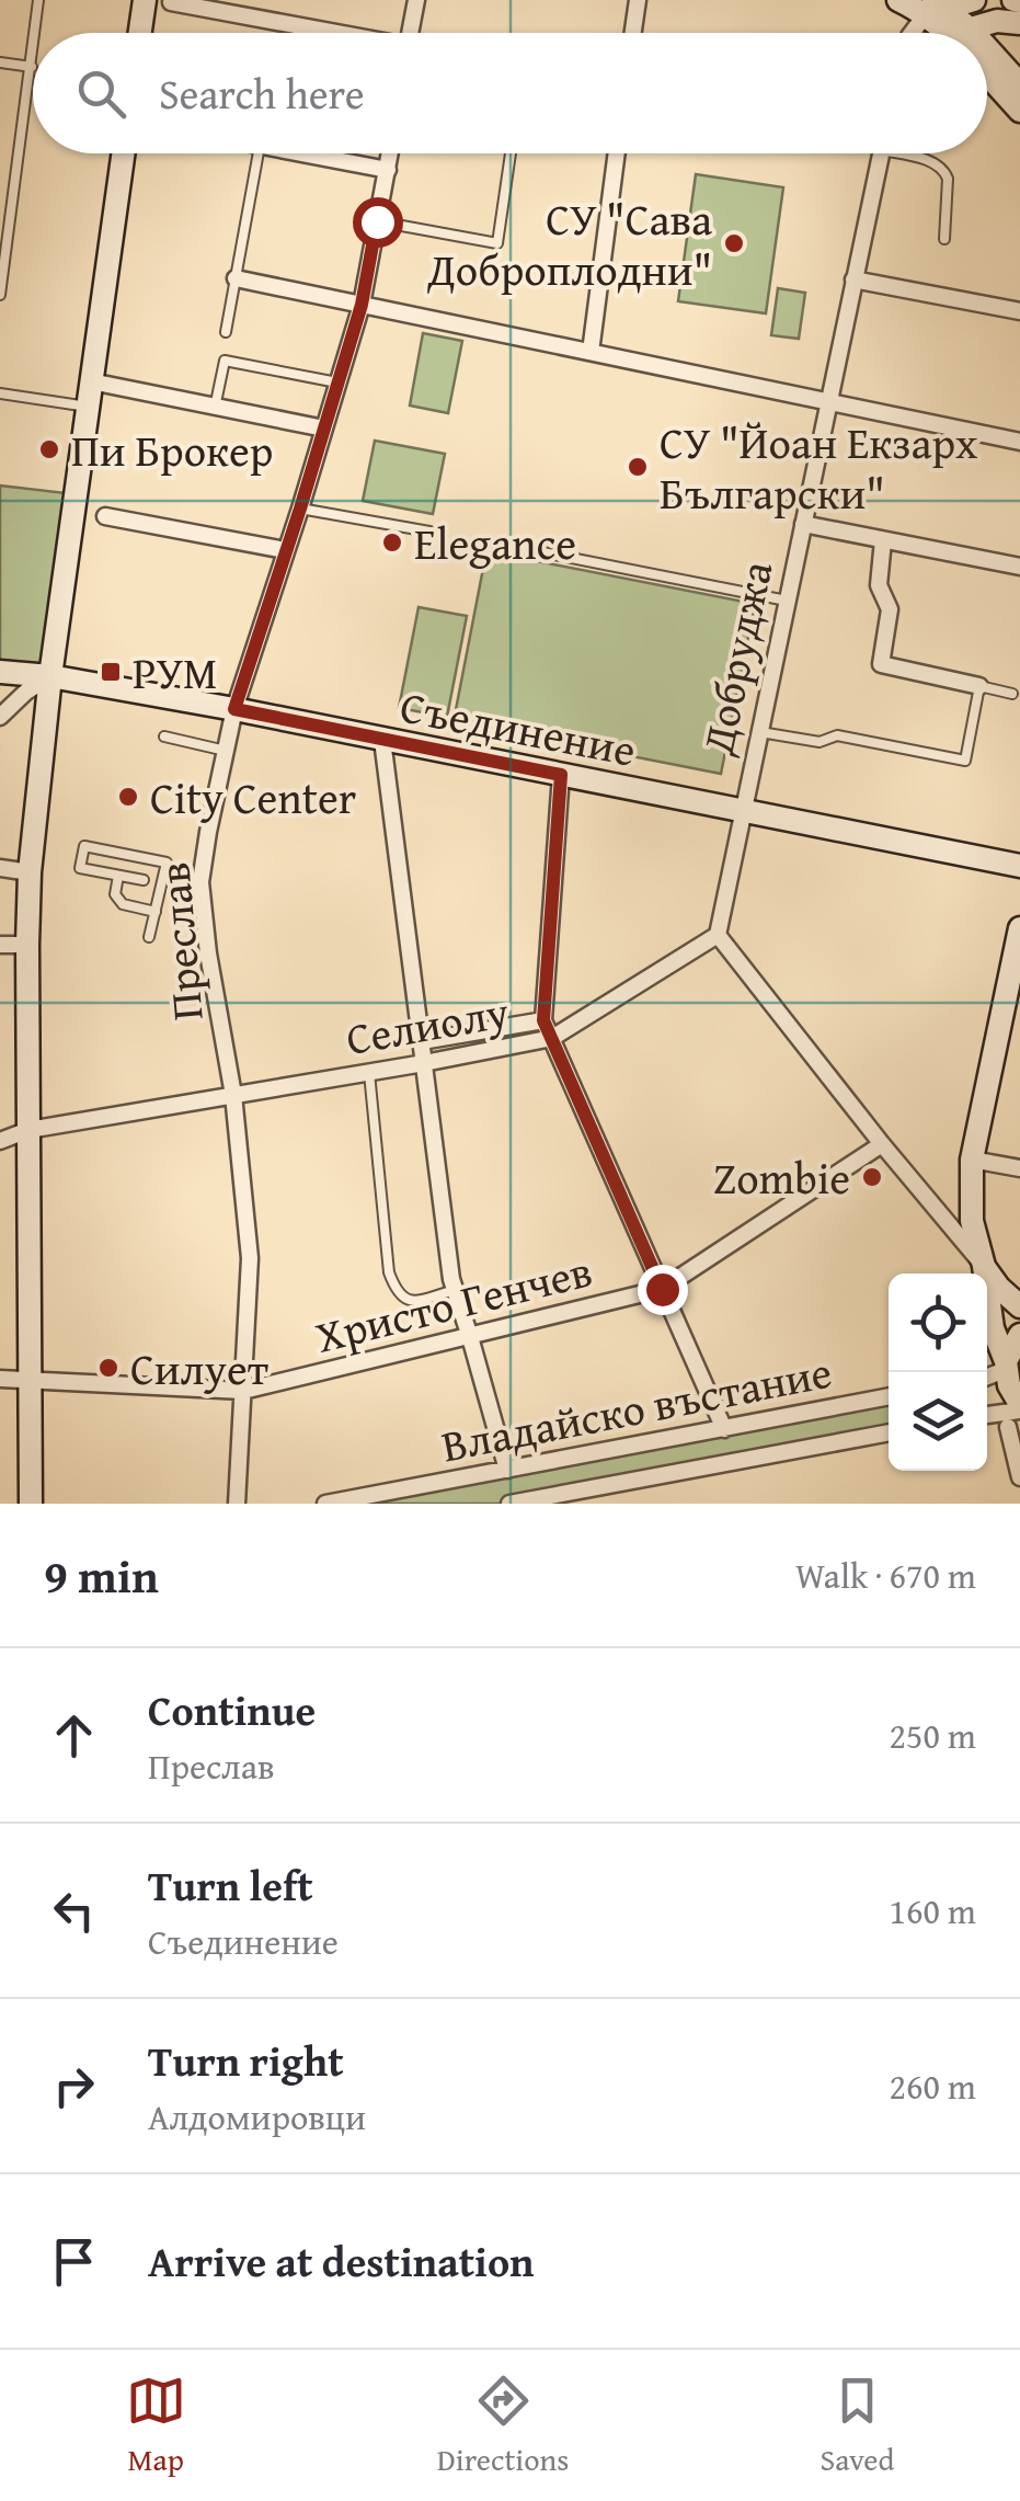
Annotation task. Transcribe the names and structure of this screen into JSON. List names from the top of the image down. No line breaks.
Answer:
{"streets":{"main road":["Съединение"],"street":["Добруджа","Преслав","Селиолу","Христо Генчев","Владайско въстание"]},"crossings":[["Добруджа","Съединение"],["Съединение","Преслав"],["Преслав","Селиолу"],["Преслав","Христо Генчев"]],"places":{"other":["СУ \"Сава Доброплодни\"","Пи Брокер","СУ \"Йоан Екзарх Български\"","Elegance","City Center","Zombie","Силует"],"transit":["РУМ"]},"page":{"search":"Search here","heading":["9 min","Walk · 670 m"],"list":[["Continue","Преслав","250 m"],["Turn left","Съединение","160 m"],["Turn right","Алдомировци","260 m"],"Arrive at destination"],"nav":["Map","Directions","Saved"]}}
